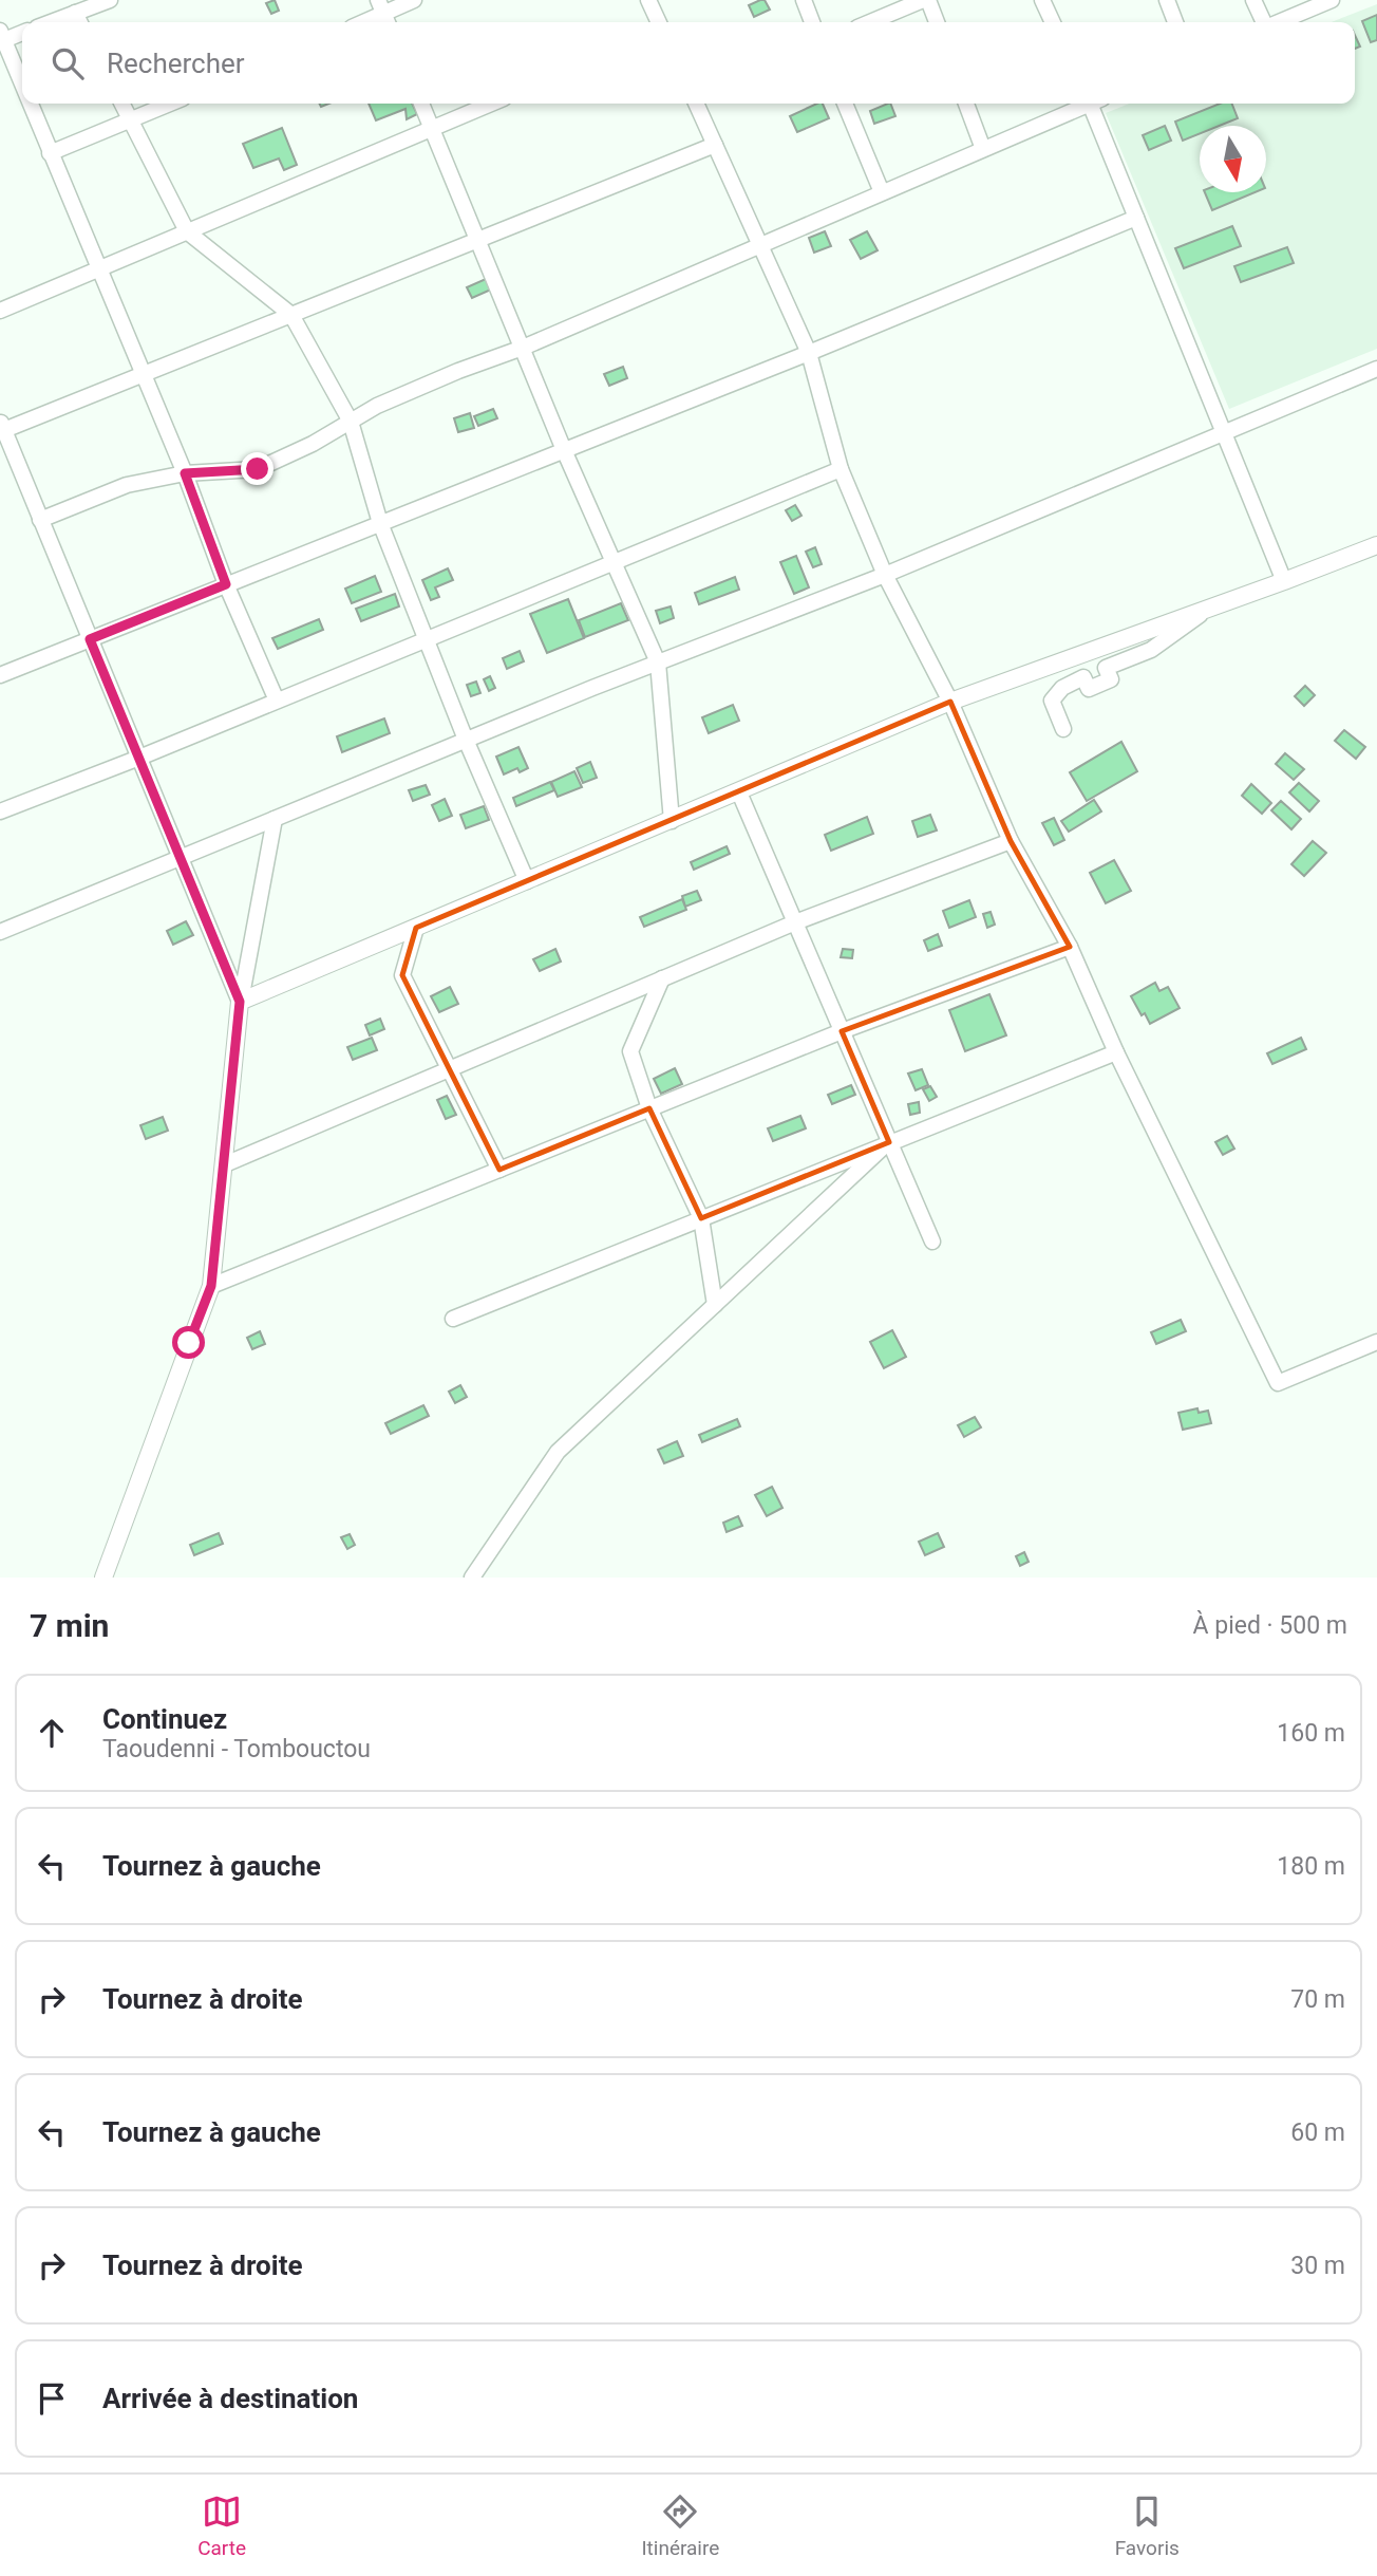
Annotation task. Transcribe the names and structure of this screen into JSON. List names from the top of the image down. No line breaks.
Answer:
{"north":"bottom","page":{"search":"Rechercher","heading":["7 min","À pied · 500 m"],"list":[["Continuez","Taoudenni - Tombouctou","160 m"],["Tournez à gauche","180 m"],["Tournez à droite","70 m"],["Tournez à gauche","60 m"],["Tournez à droite","30 m"],"Arrivée à destination"],"nav":["Carte","Itinéraire","Favoris"]}}
